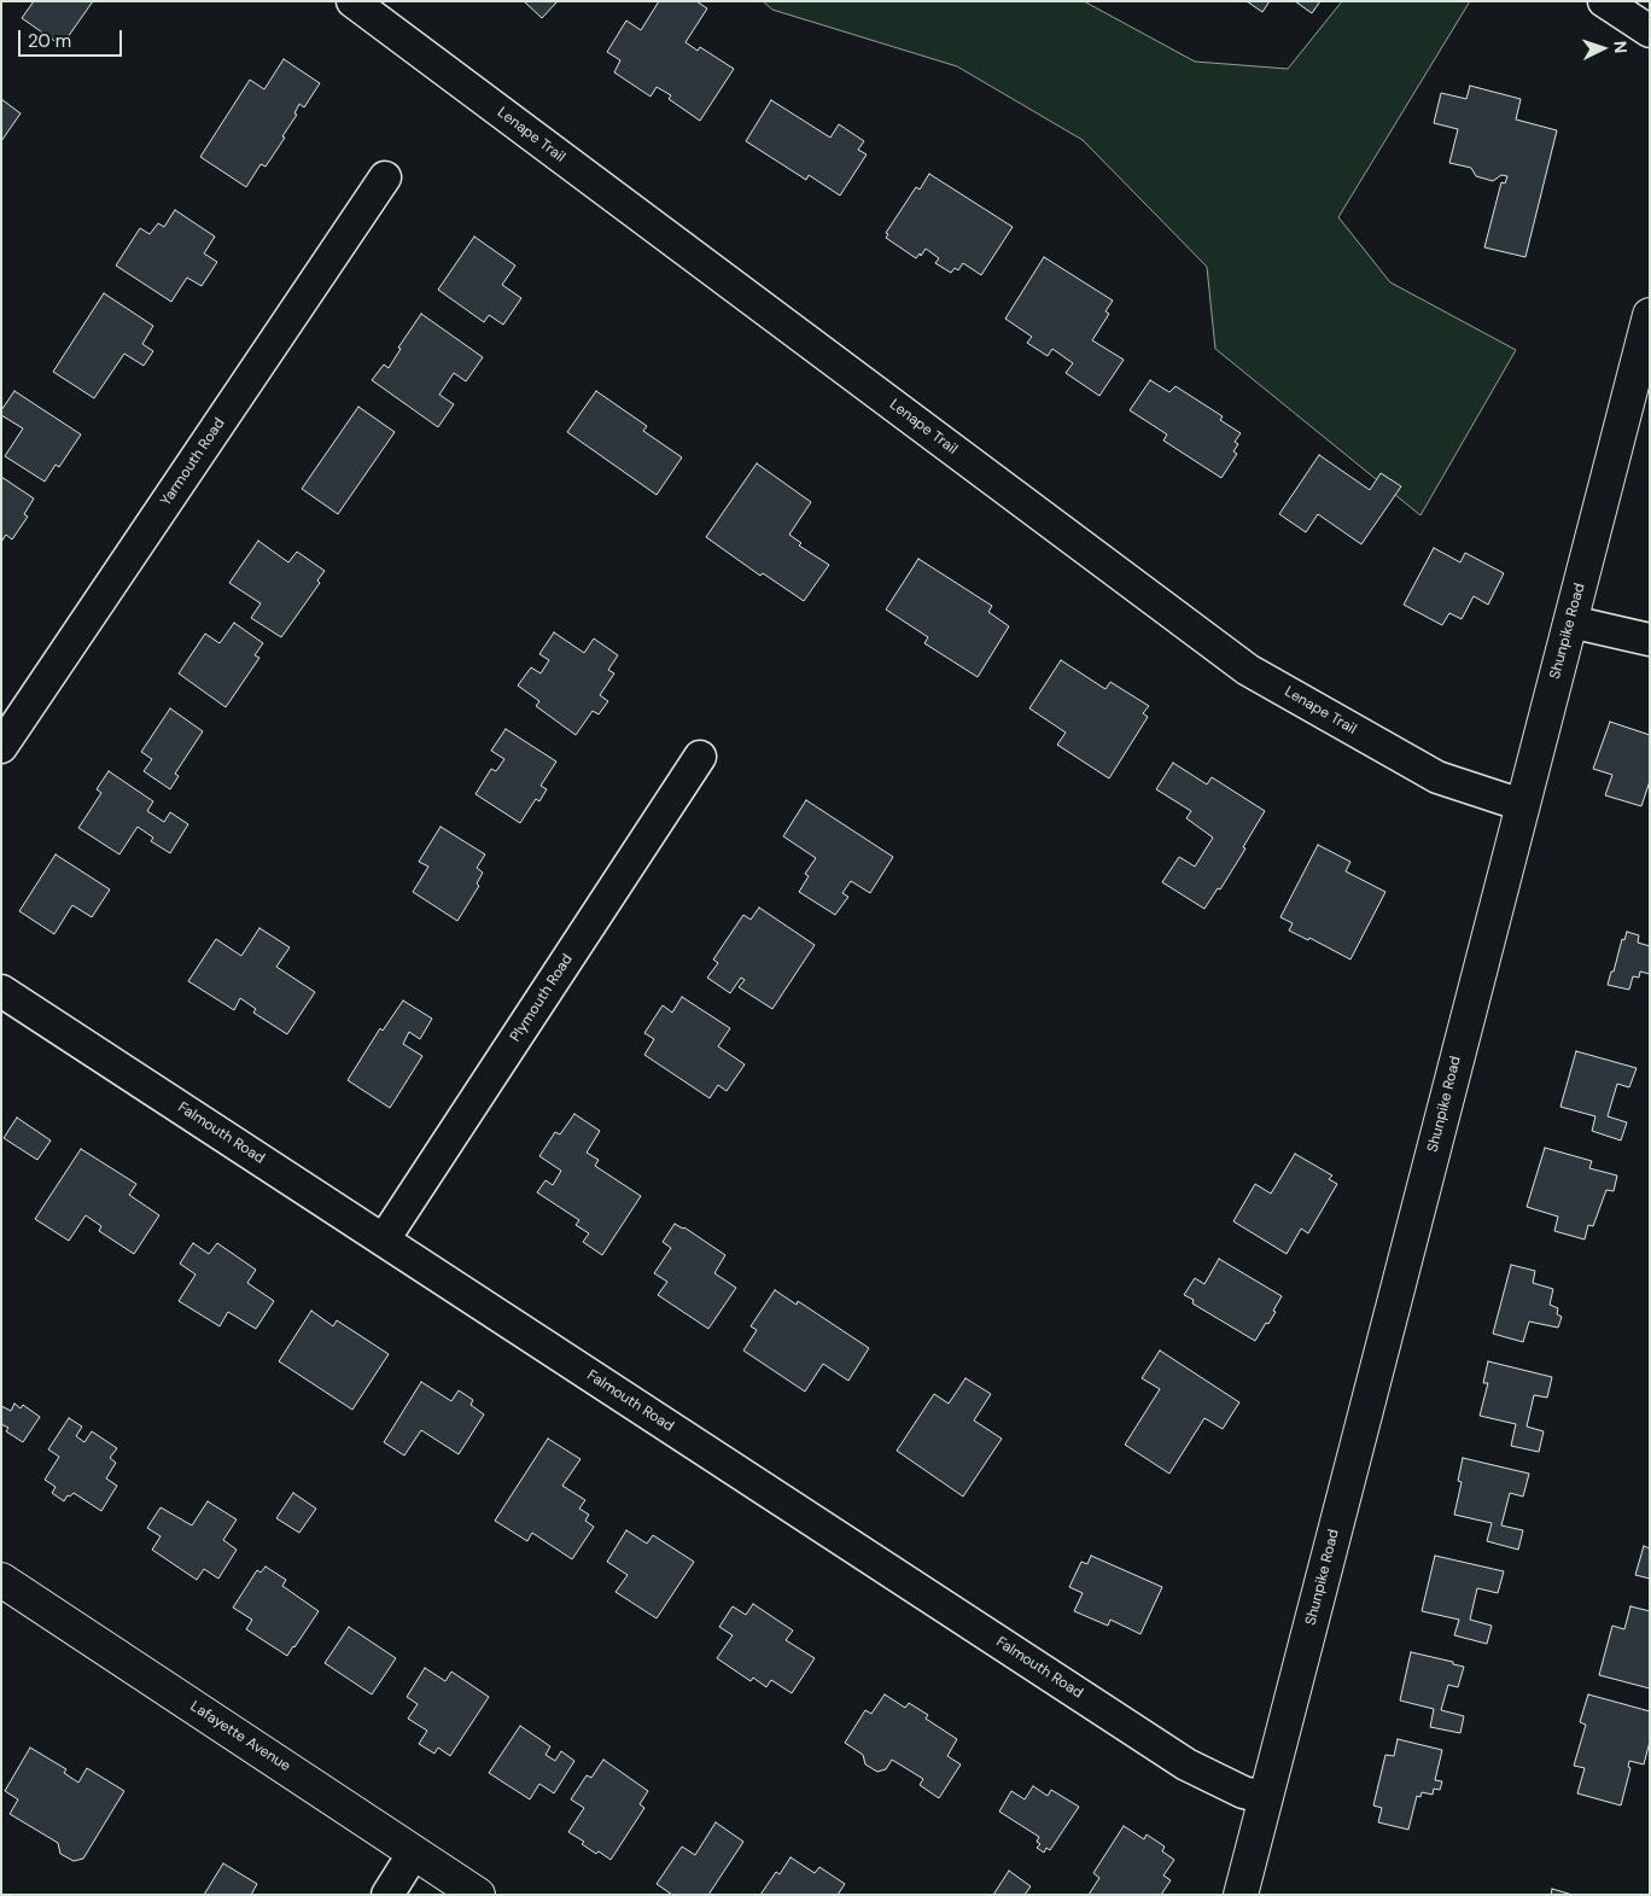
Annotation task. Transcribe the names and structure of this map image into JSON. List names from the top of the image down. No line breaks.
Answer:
{"streets":{"main road":["Shunpike Road","Lafayette Avenue"],"street":["Lenape Trail","Yarmouth Road","Plymouth Road","Falmouth Road"]},"crossings":[["Lenape Trail","Shunpike Road"],["Shunpike Road","Falmouth Road"],["Plymouth Road","Falmouth Road"]],"scale_bar":"20 m","north":"right"}
